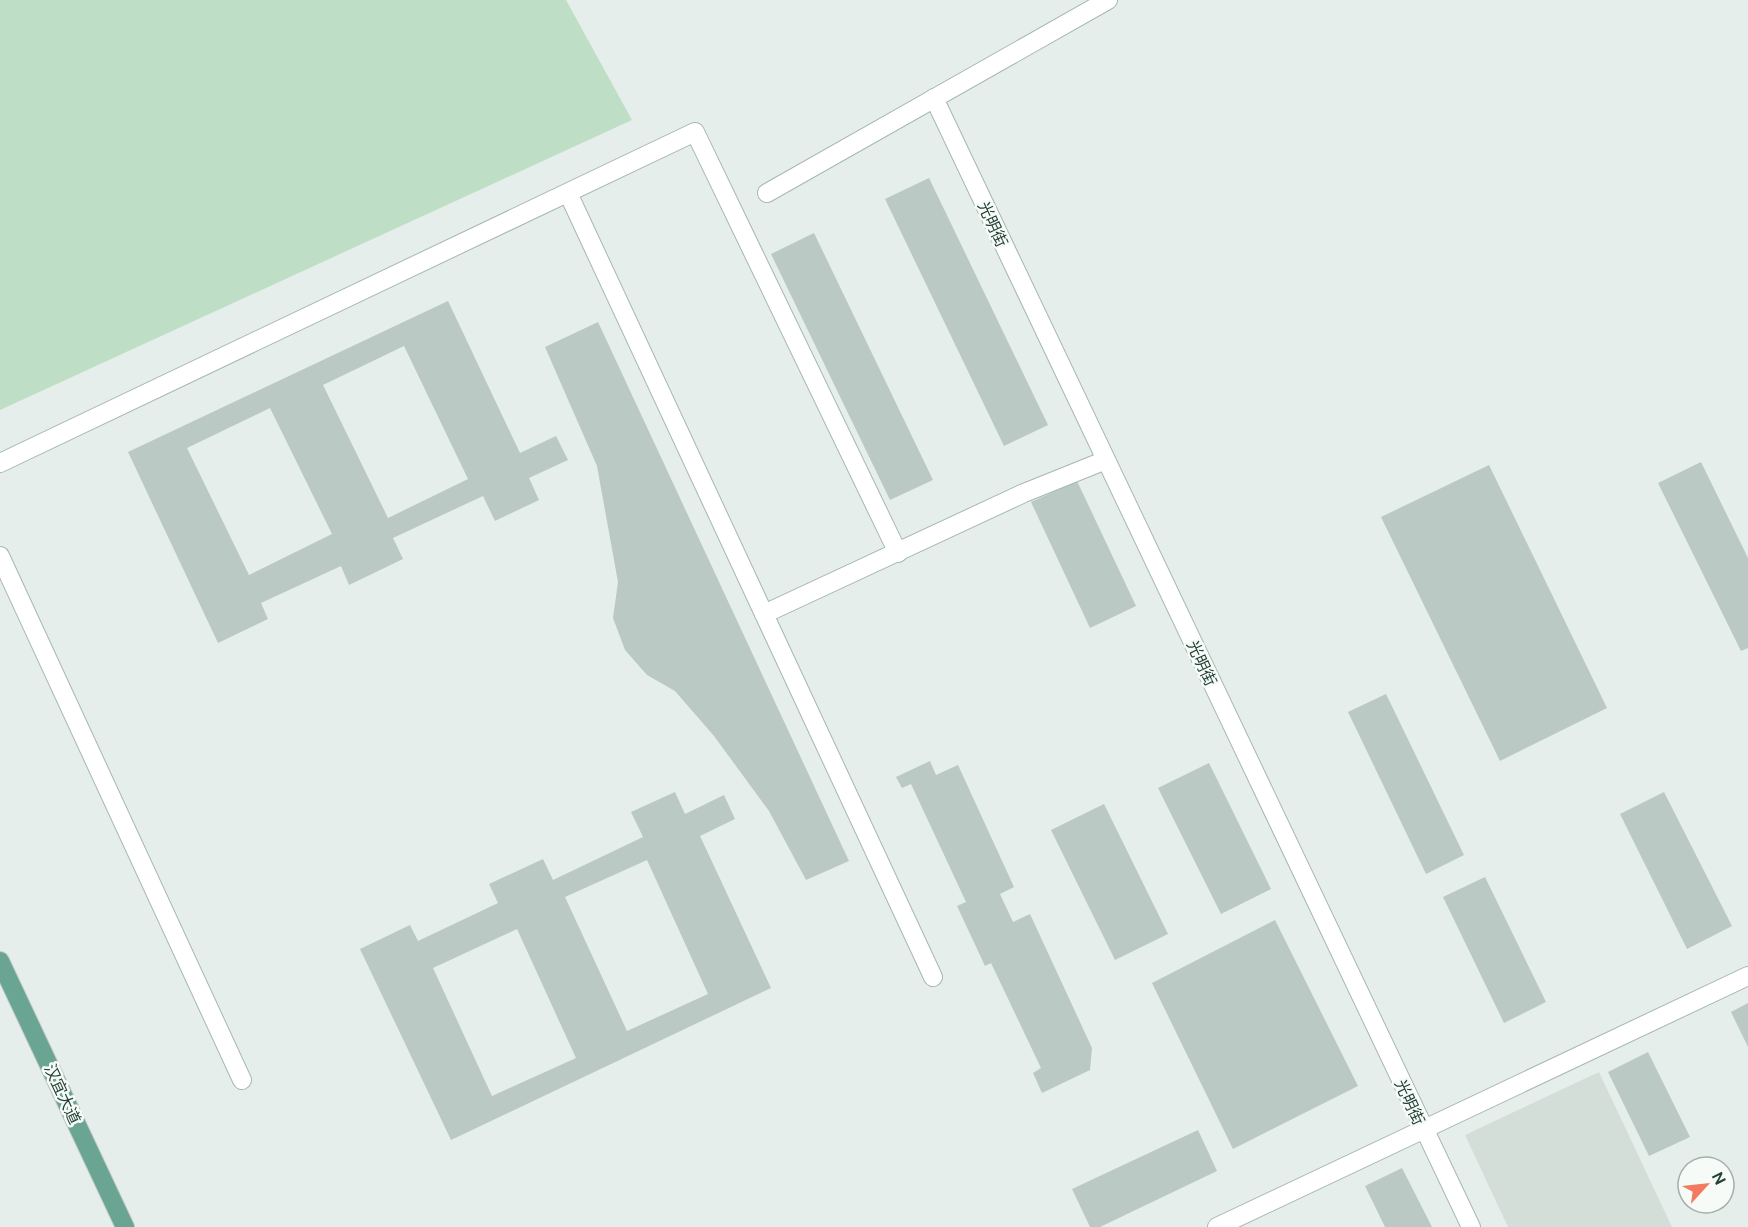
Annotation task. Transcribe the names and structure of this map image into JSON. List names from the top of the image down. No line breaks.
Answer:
{"streets":{"main road":["汉宜大道"],"street":["光明街"]},"north":"top right"}
